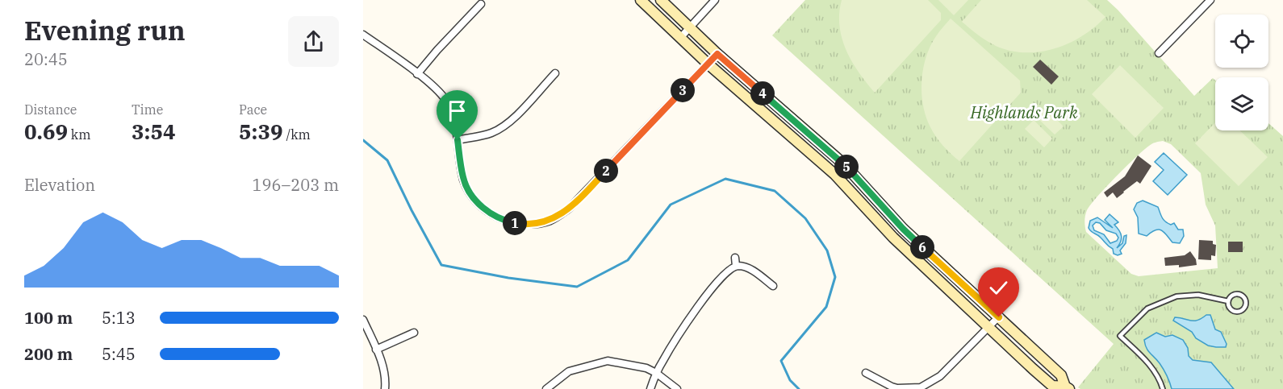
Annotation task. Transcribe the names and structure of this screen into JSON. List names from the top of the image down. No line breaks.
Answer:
{"parks":["Highlands Park"],"page":{"heading":["Evening run","20:45"],"pins":["3","4","5","2","1","6"],"stats":[["Distance","0.69 km"],["Time","3:54"],["Pace","5:39 /km"]],"chart":["Elevation","196–203 m"],"list":[{"name":"100 m","note":"5:13"},{"name":"200 m","note":"5:45"}]}}
